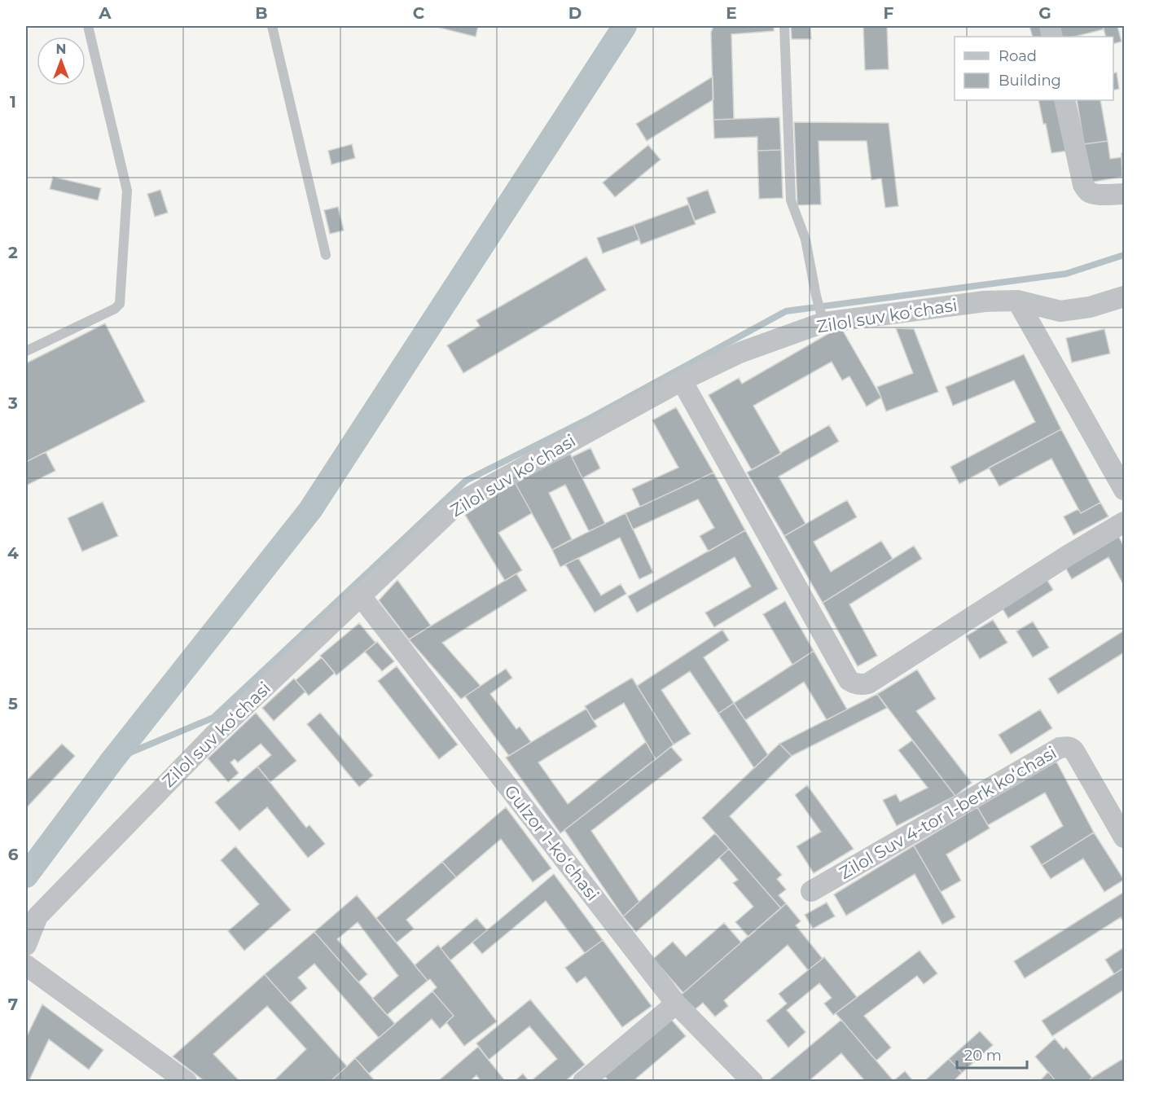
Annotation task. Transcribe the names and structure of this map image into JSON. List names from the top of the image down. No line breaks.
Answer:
{"streets":{"street":["Zilol suv koʻchasi","Zilol Suv 4-tor 1-berk koʻchasi","Gulzor 1-koʻchasi"]},"crossings":[["Zilol suv koʻchasi","Gulzor 1-koʻchasi"]],"legend":["Road","Building"],"scale_bar":"20 m","north":"top","grid":{"columns":["A","B","C","D","E","F","G"],"rows":["1","2","3","4","5","6","7"]}}
